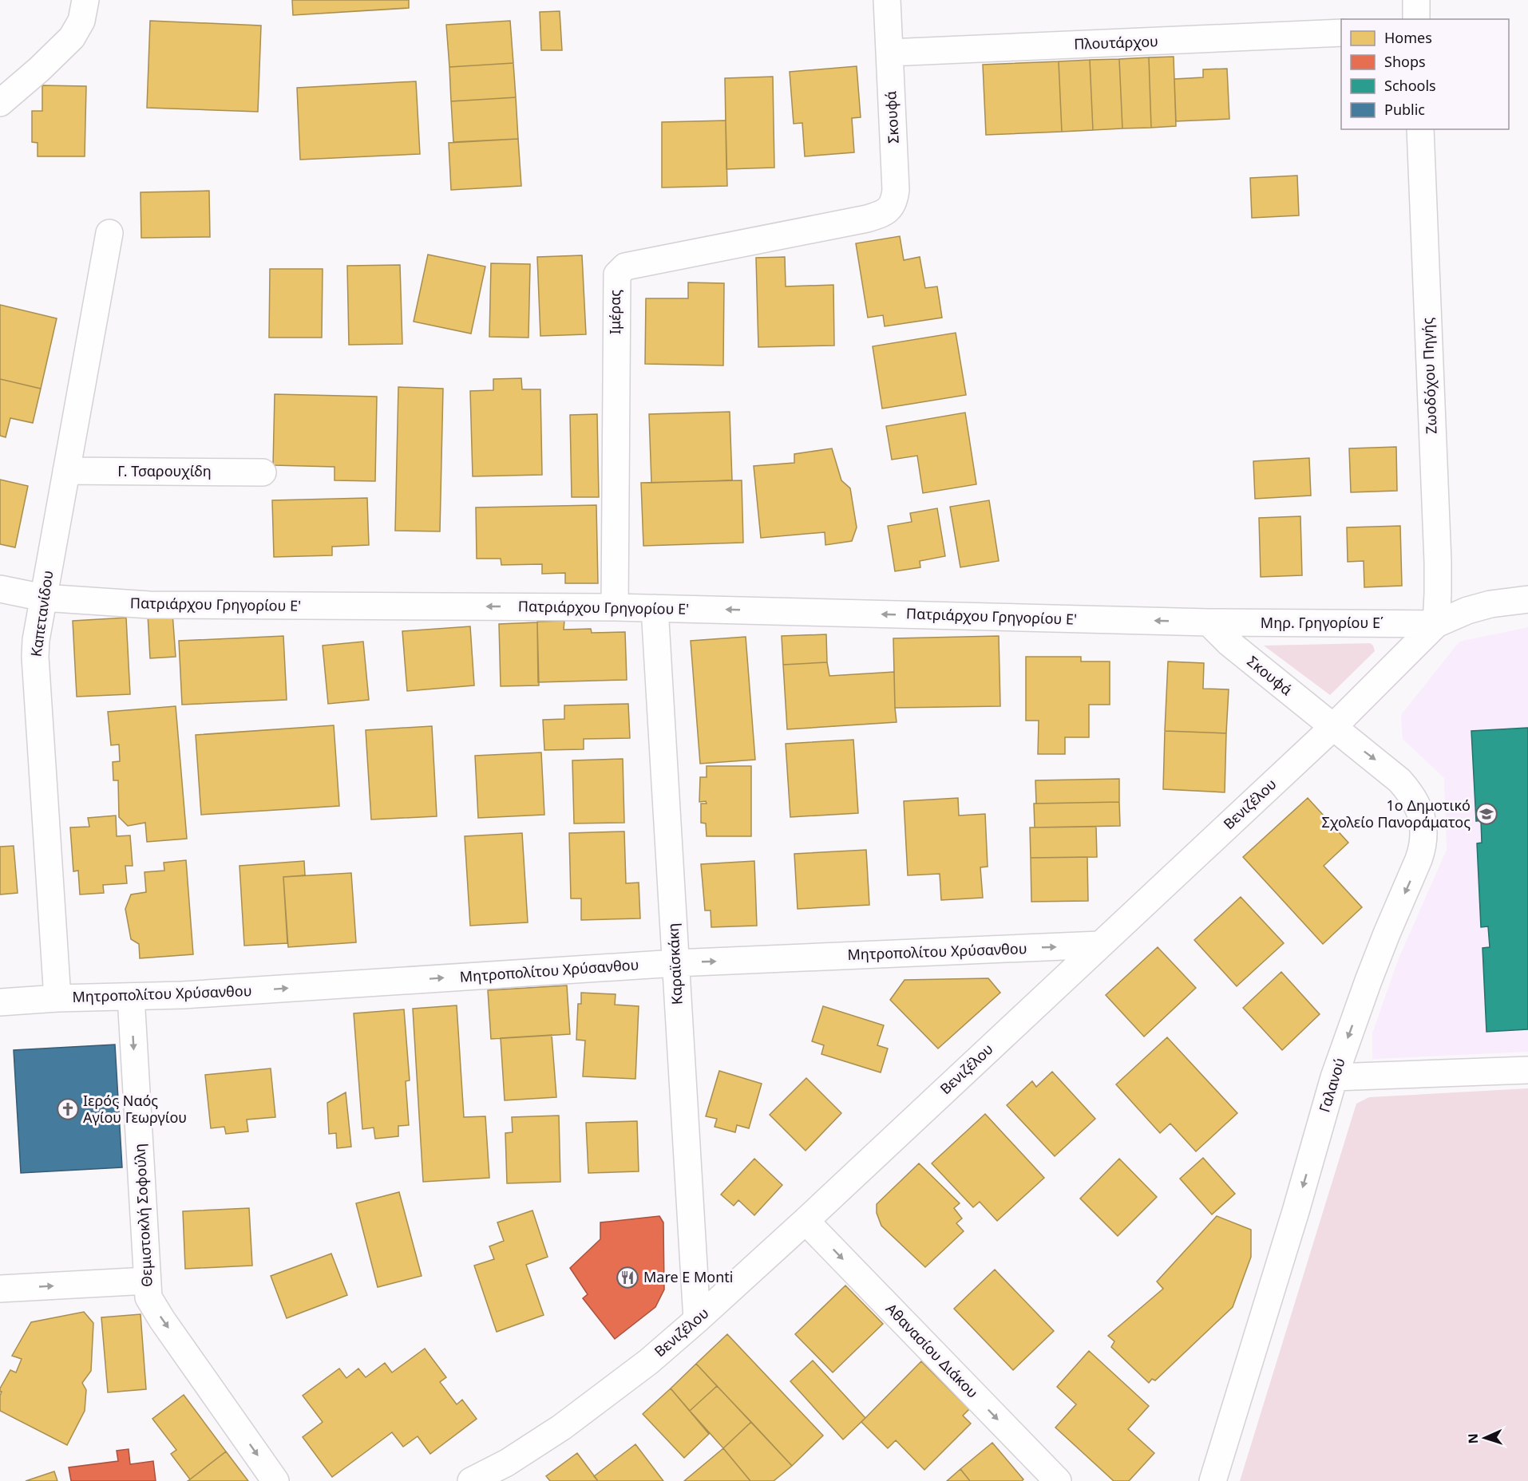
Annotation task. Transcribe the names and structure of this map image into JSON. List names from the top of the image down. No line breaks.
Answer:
{"streets":{"street":["Πλουτάρχου","Σκουφά","Ιμέρας","Ζωοδόχου Πηγής","Γ. Τσαρουχίδη","Πατριάρχου Γρηγορίου Ε'","Καπετανίδου","Μηρ. Γρηγορίου Ε΄","Βενιζέλου","Μητροπολίτου Χρύσανθου","Καραϊσκάκη","Γαλανού","Θεμιστοκλή Σοφούλη","Αθανασίου Διάκου"]},"crossings":[["Πλουτάρχου","Σκουφά"],["Σκουφά","Ιμέρας"],["Σκουφά","Πατριάρχου Γρηγορίου Ε'"],["Σκουφά","Μηρ. Γρηγορίου Ε΄"],["Σκουφά","Βενιζέλου"],["Σκουφά","Γαλανού"],["Ιμέρας","Πατριάρχου Γρηγορίου Ε'"],["Ζωοδόχου Πηγής","Μηρ. Γρηγορίου Ε΄"],["Ζωοδόχου Πηγής","Βενιζέλου"],["Γ. Τσαρουχίδη","Καπετανίδου"],["Πατριάρχου Γρηγορίου Ε'","Καπετανίδου"],["Πατριάρχου Γρηγορίου Ε'","Μηρ. Γρηγορίου Ε΄"],["Πατριάρχου Γρηγορίου Ε'","Καραϊσκάκη"],["Καπετανίδου","Μητροπολίτου Χρύσανθου"],["Μηρ. Γρηγορίου Ε΄","Βενιζέλου"],["Βενιζέλου","Μητροπολίτου Χρύσανθου"],["Βενιζέλου","Καραϊσκάκη"],["Βενιζέλου","Γαλανού"],["Βενιζέλου","Αθανασίου Διάκου"],["Μητροπολίτου Χρύσανθου","Καραϊσκάκη"],["Μητροπολίτου Χρύσανθου","Θεμιστοκλή Σοφούλη"]],"one_way":["Πατριάρχου Γρηγορίου Ε'","Μητροπολίτου Χρύσανθου","Γαλανού","Θεμιστοκλή Σοφούλη","Αθανασίου Διάκου"],"places":{"school or university":["1ο Δημοτικό Σχολείο Πανοράματος"],"church":["Ιερός Ναός Αγίου Γεωργίου"],"restaurant":["Mare E Monti"]},"legend":["Homes","Shops","Schools","Public"],"north":"left"}
